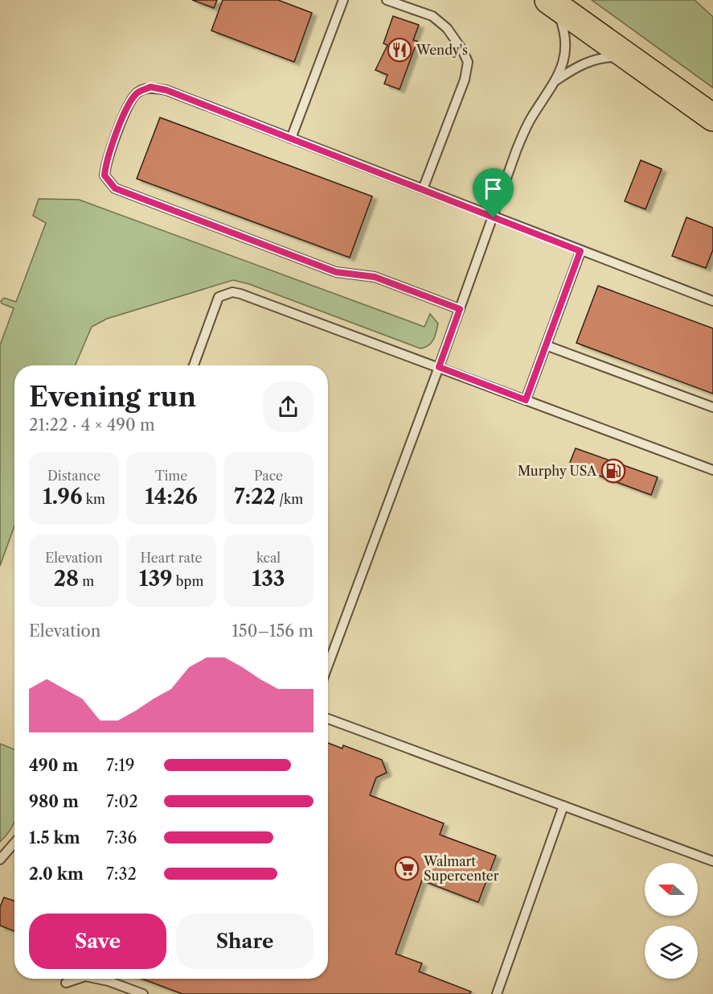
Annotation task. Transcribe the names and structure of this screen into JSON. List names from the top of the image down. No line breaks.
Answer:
{"places":{"restaurant":["Wendy's"],"fuel station":["Murphy USA"],"supermarket":["Walmart Supercenter"]},"north":"left","page":{"heading":["Evening run","21:22 · 4 × 490 m"],"stats":[["Distance","1.96 km"],["Time","14:26"],["Pace","7:22 /km"],["Elevation","28 m"],["Heart rate","139 bpm"],["kcal","133"]],"chart":["Elevation","150–156 m"],"list":[{"name":"490 m","note":"7:19"},{"name":"980 m","note":"7:02"},{"name":"1.5 km","note":"7:36"},{"name":"2.0 km","note":"7:32"}],"buttons":["Save","Share"]}}
